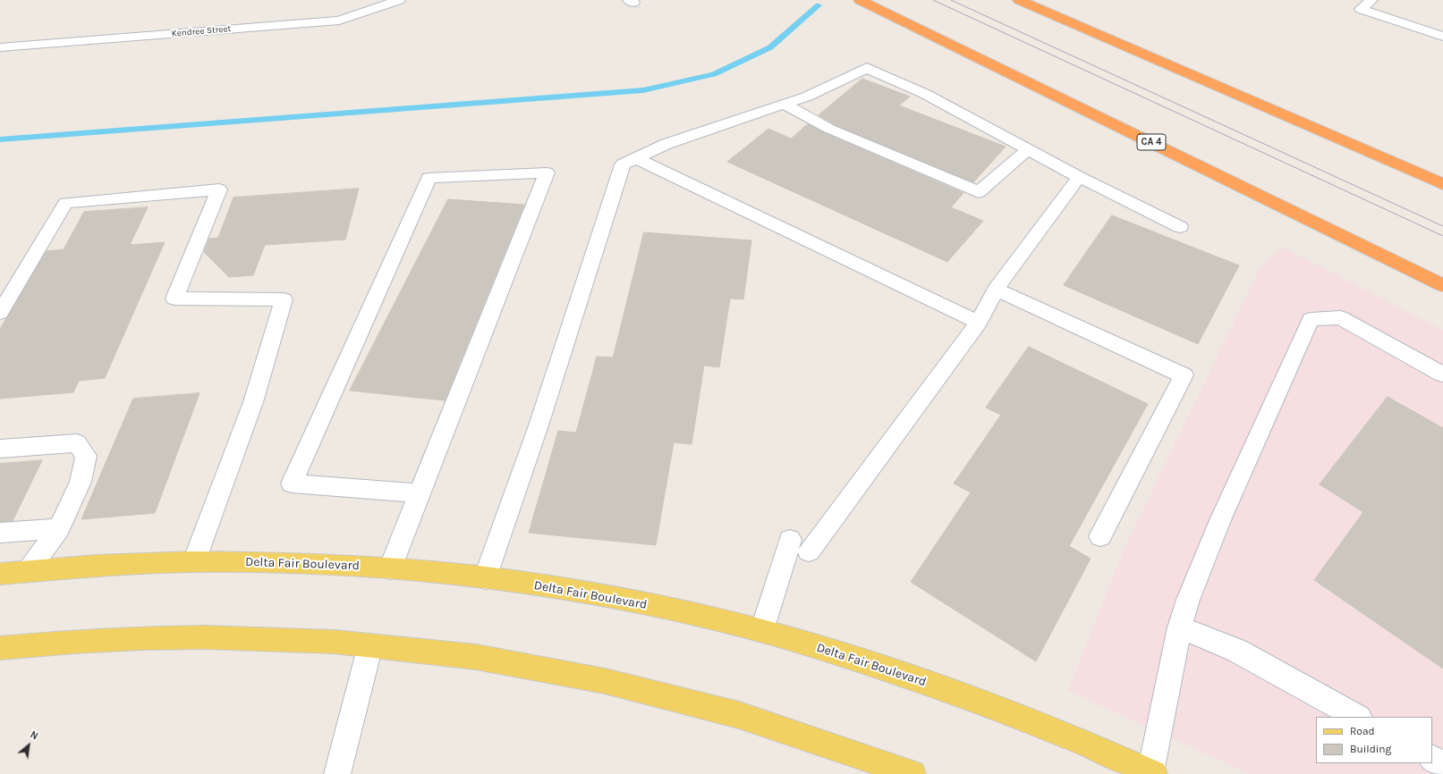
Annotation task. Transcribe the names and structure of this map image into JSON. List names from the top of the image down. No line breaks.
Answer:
{"streets":{"highway":["CA 4"],"main road":["Delta Fair Boulevard"],"street":["Kendree Street"]},"legend":["Road","Building"],"north":"top right"}
